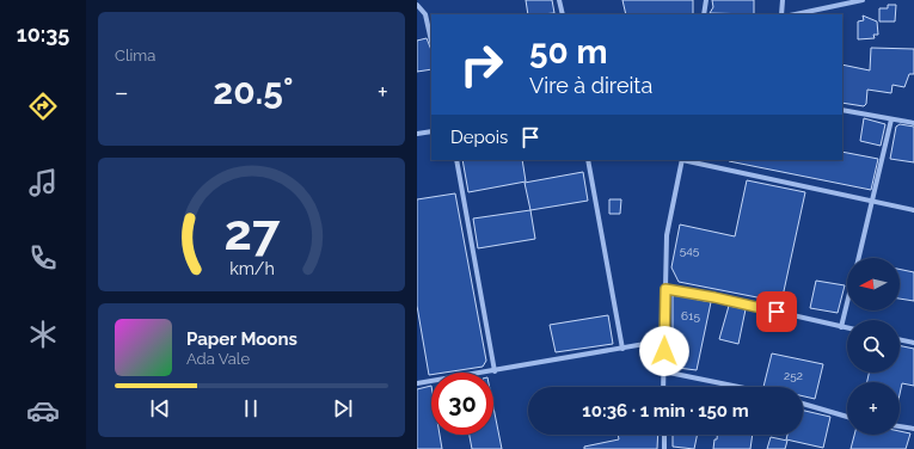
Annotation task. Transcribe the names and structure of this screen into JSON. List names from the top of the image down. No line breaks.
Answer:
{"house_numbers":["545","615","252"],"north":"left","page":{"tabs":"10:35","tile":"Clima","turn":["50 m","Vire à direita"],"heat":["−","20.5°","+"],"then":"Depois","map_buttons":"+","song":["Paper Moons","Ada Vale"],"limit":"30","trip":"10:36 · 1 min · 150 m","gauge":["27","km/h"]}}
